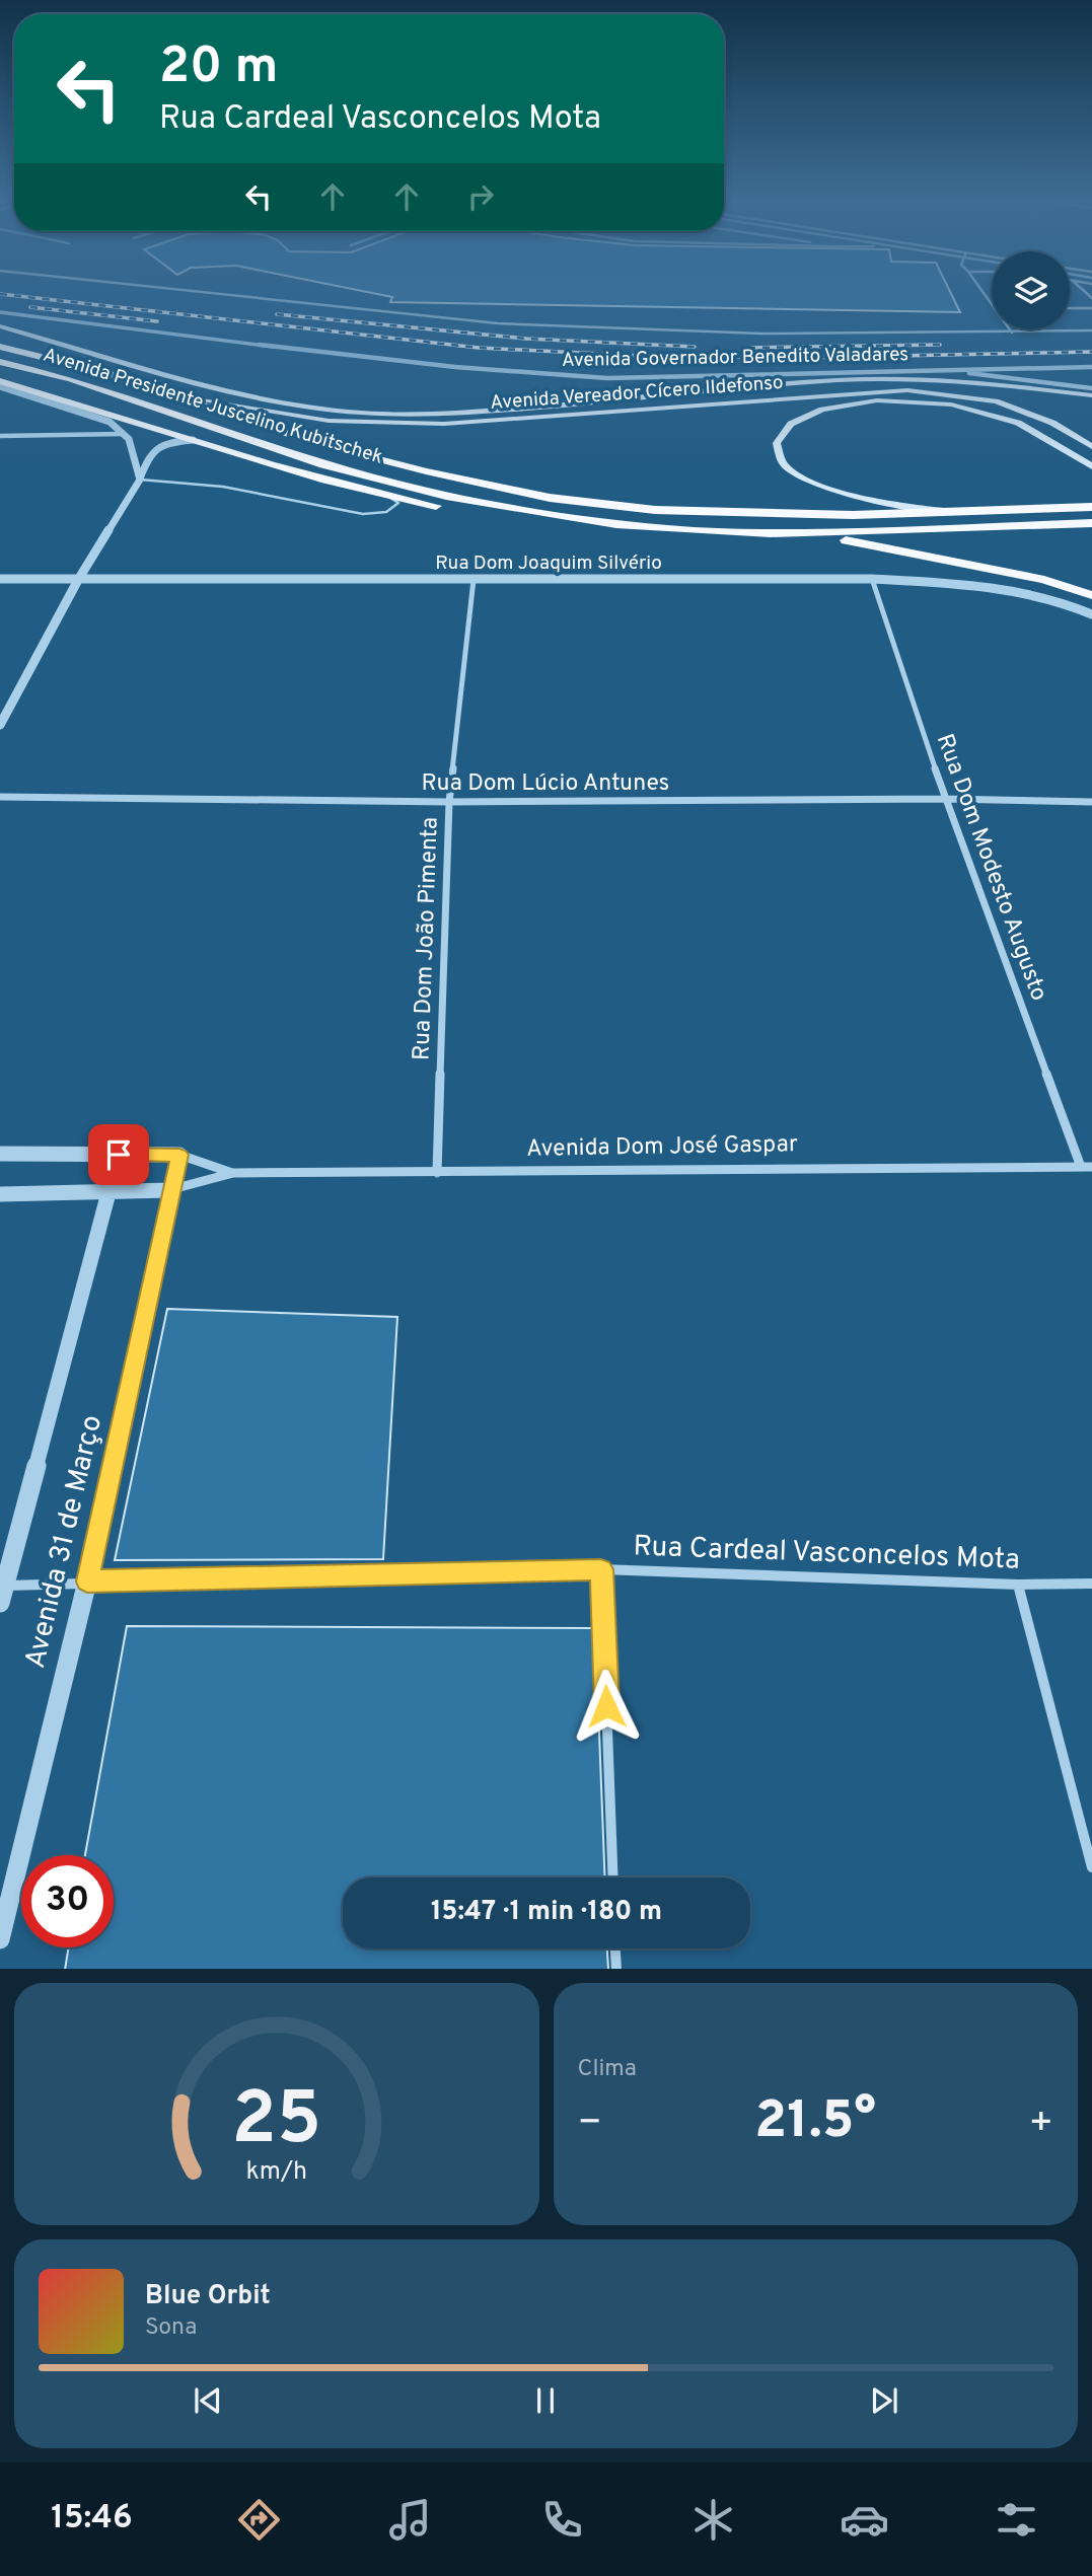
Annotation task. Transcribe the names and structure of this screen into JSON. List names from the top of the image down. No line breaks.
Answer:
{"streets":{"highway":["Avenida Presidente Juscelino Kubitschek"],"main road":["Avenida Vereador Cícero Ildefonso"],"street":["Avenida Governador Benedito Valadares","Rua Dom Joaquim Silvério","Rua Dom Lúcio Antunes","Rua Dom Modesto Augusto","Rua Dom João Pimenta","Avenida Dom José Gaspar","Avenida 31 de Março","Rua Cardeal Vasconcelos Mota"]},"crossings":[["Avenida Vereador Cícero Ildefonso","Avenida Presidente Juscelino Kubitschek"],["Rua Dom Joaquim Silvério","Rua Dom Modesto Augusto"],["Rua Dom Joaquim Silvério","Rua Dom João Pimenta"],["Rua Dom Lúcio Antunes","Rua Dom Modesto Augusto"],["Rua Dom Lúcio Antunes","Rua Dom João Pimenta"],["Rua Dom Modesto Augusto","Avenida Dom José Gaspar"],["Rua Dom João Pimenta","Avenida Dom José Gaspar"],["Avenida Dom José Gaspar","Avenida 31 de Março"],["Avenida 31 de Março","Rua Cardeal Vasconcelos Mota"]],"page":{"turn":["20 m","Rua Cardeal Vasconcelos Mota"],"limit":"30","trip":"15:47 · 1 min · 180 m","tile":"Clima","heat":["−","21.5°","+"],"song":["Blue Orbit","Sona"],"tabs":"15:46","gauge":["25","km/h"]}}
